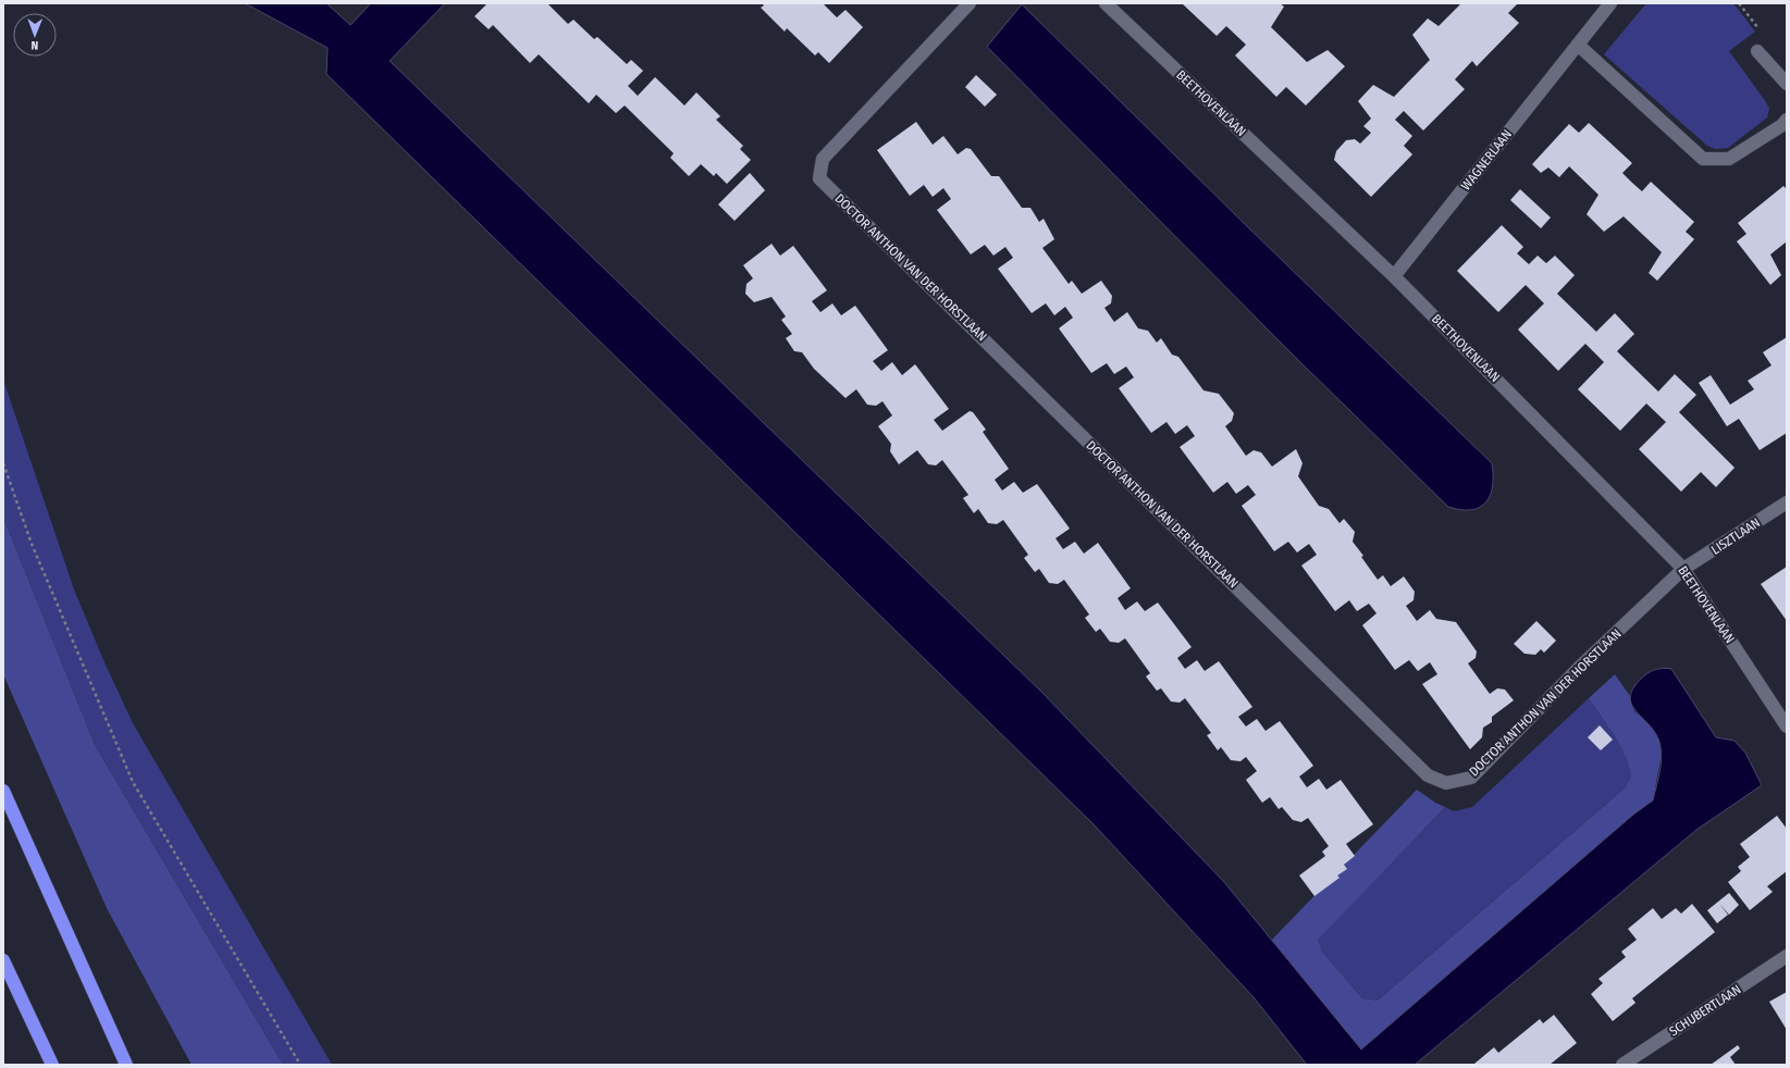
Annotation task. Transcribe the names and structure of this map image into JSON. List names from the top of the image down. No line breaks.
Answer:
{"streets":{"street":["BEETHOVENLAAN","WAGNERLAAN","DOCTOR ANTHON VAN DER HORSTLAAN","LISZTLAAN","SCHUBERTLAAN"]},"crossings":[["BEETHOVENLAAN","WAGNERLAAN"],["BEETHOVENLAAN","DOCTOR ANTHON VAN DER HORSTLAAN"],["BEETHOVENLAAN","LISZTLAAN"],["DOCTOR ANTHON VAN DER HORSTLAAN","LISZTLAAN"]],"north":"bottom"}
